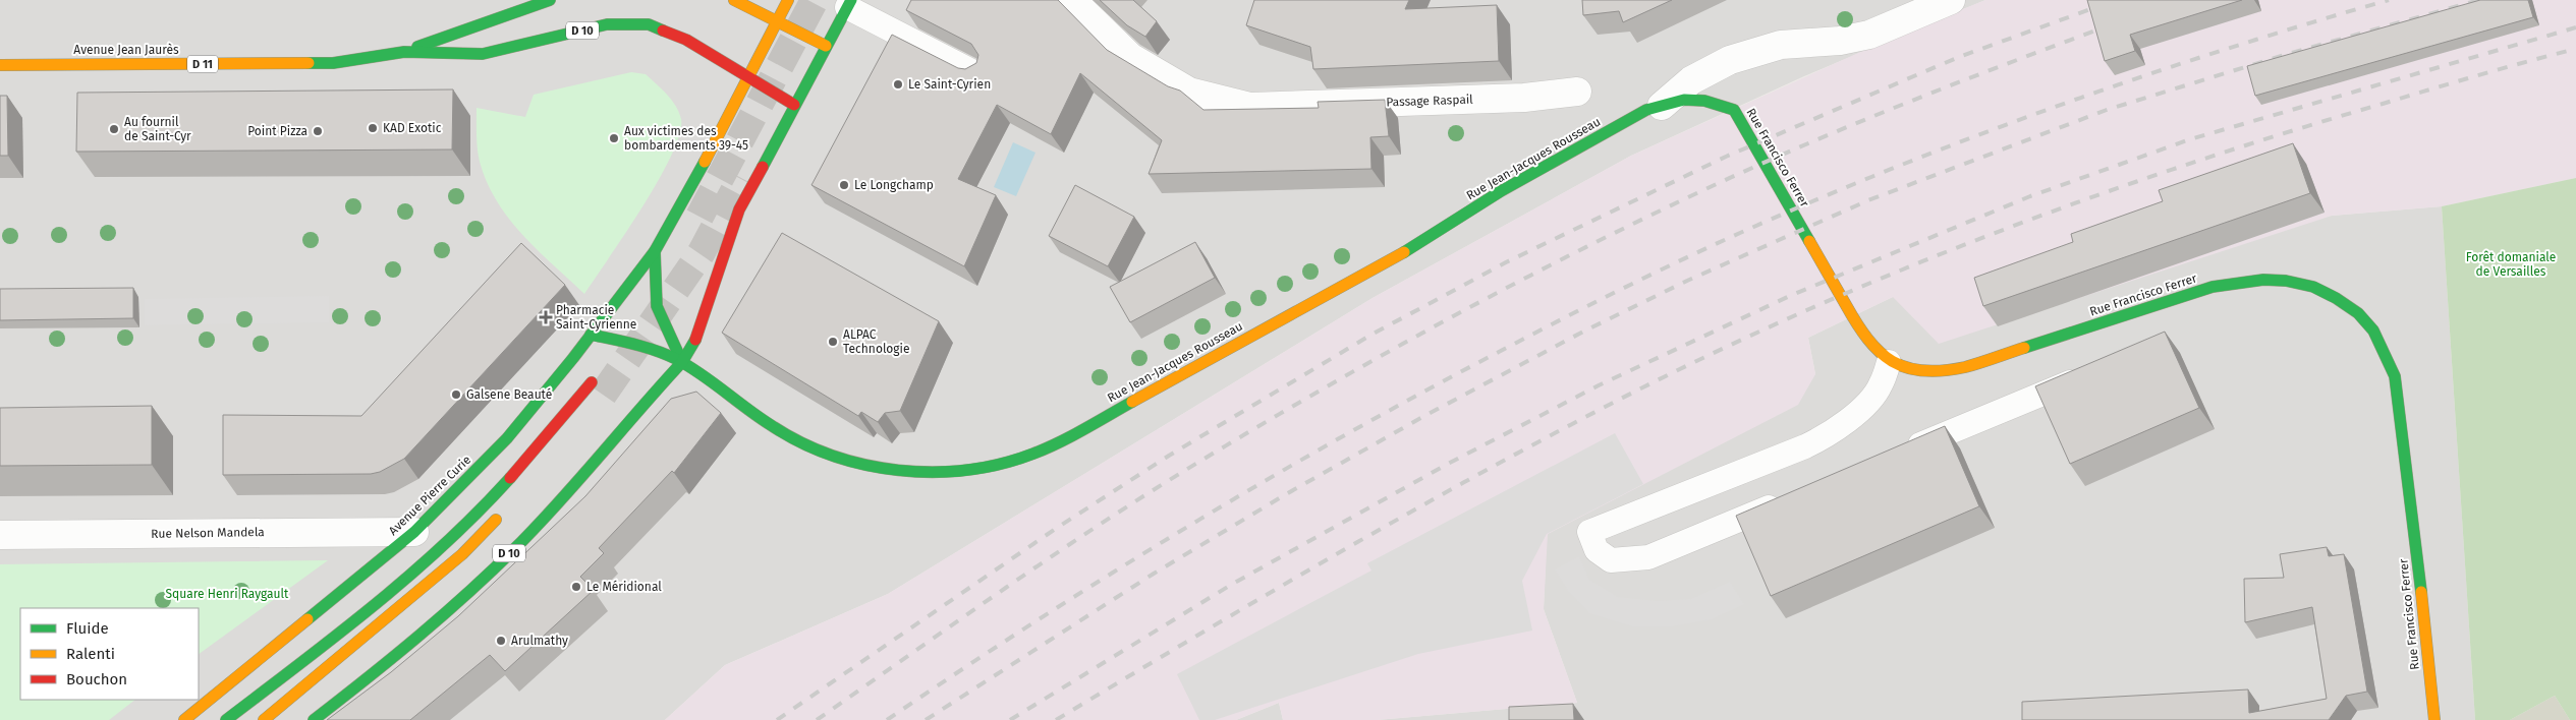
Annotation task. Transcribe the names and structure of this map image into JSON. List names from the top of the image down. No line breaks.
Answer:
{"streets":{"main road":["D 10","Avenue Jean Jaurès","D 11","Rue Francisco Ferrer","Rue Jean-Jacques Rousseau","Avenue Pierre Curie"],"street":["Passage Raspail","Rue Nelson Mandela"]},"crossings":[["D 10","Avenue Jean Jaurès"],["D 10","Rue Jean-Jacques Rousseau"],["D 10","Avenue Pierre Curie"],["Rue Francisco Ferrer","Rue Jean-Jacques Rousseau"],["Avenue Pierre Curie","Rue Nelson Mandela"]],"parks":["Forêt domaniale de Versailles","Square Henri Raygault"],"places":{"other":["Le Saint-Cyrien","KAD Exotic","Au fournil de Saint-Cyr","Point Pizza","Aux victimes des bombardements 39-45","Le Longchamp","ALPAC Technologie","Galsene Beauté","Le Méridional","Arulmathy"],"health":["Pharmacie Saint-Cyrienne"]},"legend":["Fluide","Ralenti","Bouchon"]}
